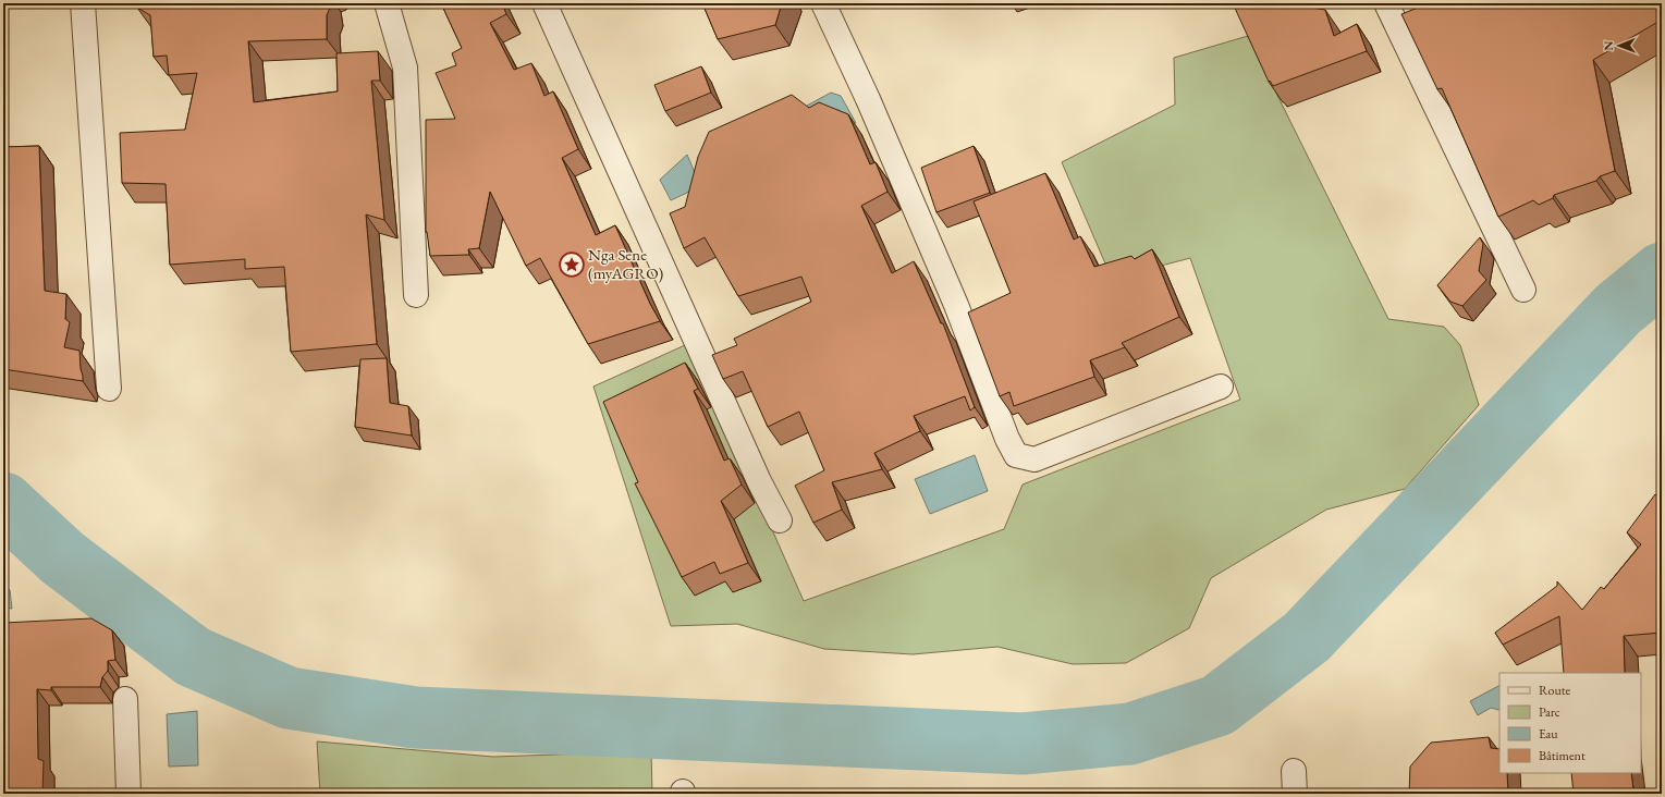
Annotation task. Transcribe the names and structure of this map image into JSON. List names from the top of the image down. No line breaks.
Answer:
{"places":{"place":["Nga Sene (myAGRO)"]},"legend":["Route","Parc","Eau","Bâtiment"],"north":"left"}
